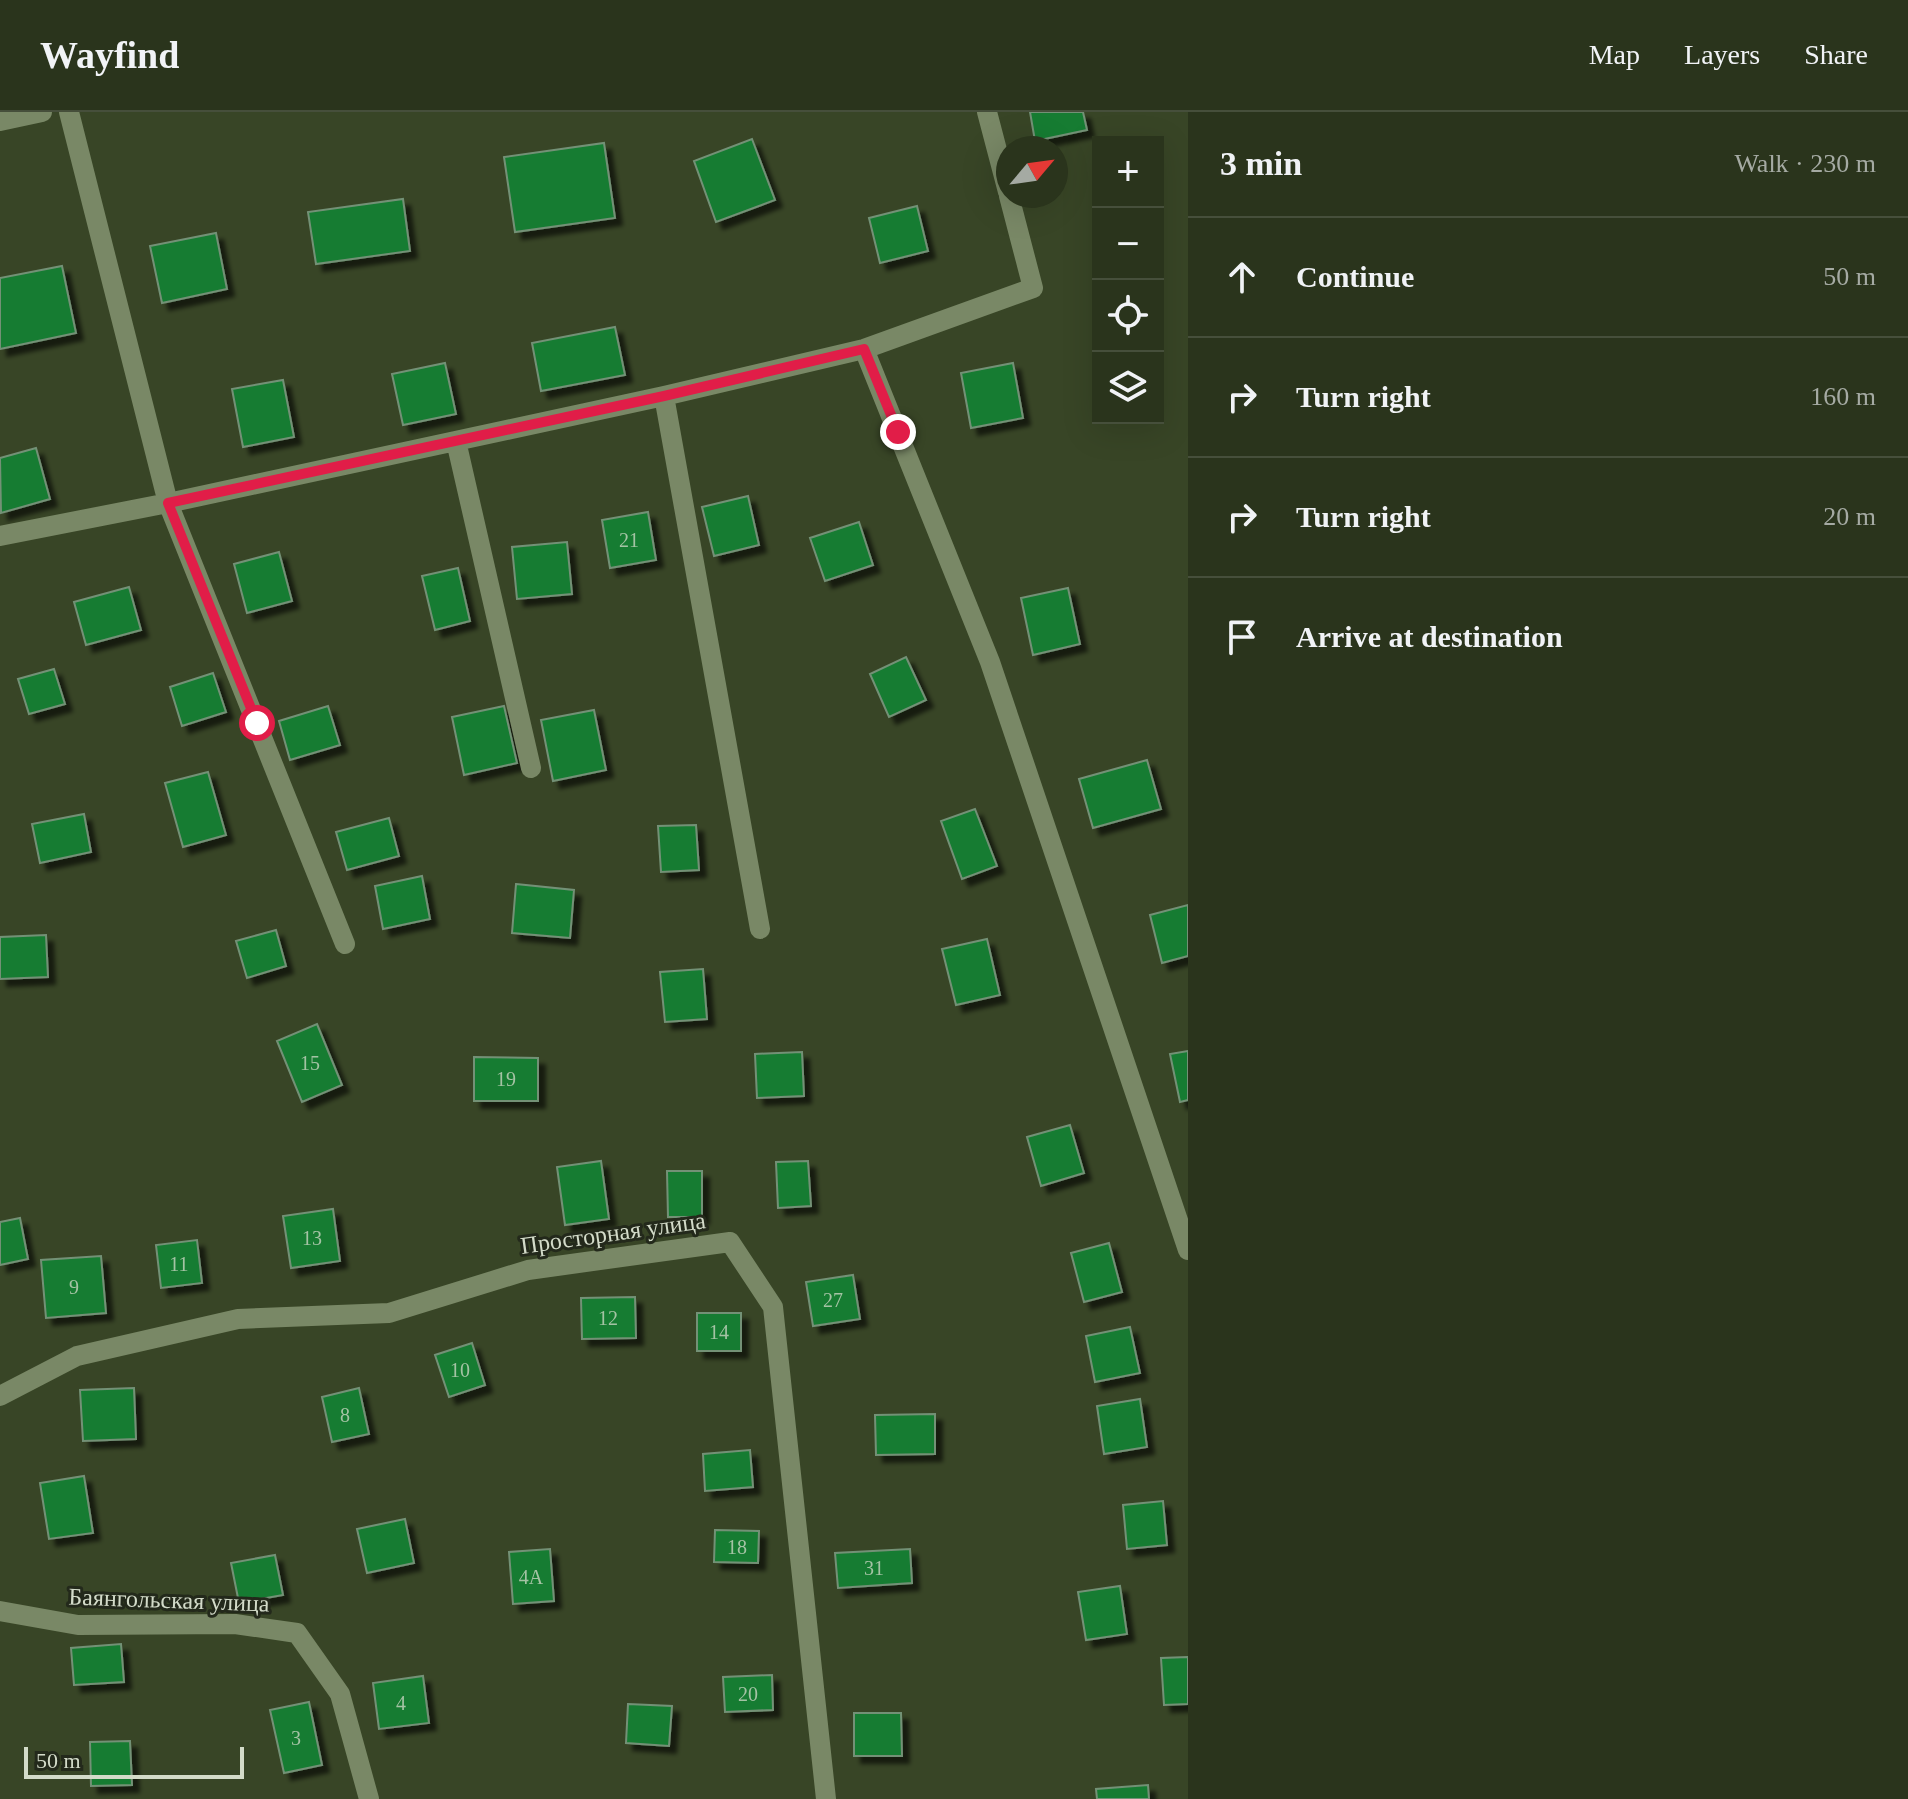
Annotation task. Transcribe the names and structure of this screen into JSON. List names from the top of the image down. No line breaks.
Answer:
{"streets":{"street":["Просторная улица","Баянгольская улица"]},"house_numbers":["21","15","19","13","11","9","27","12","14","10","8","18","31","4А","20","4","3"],"scale_bar":"50 m","north":"top right","page":{"header":"Wayfind","nav":["Map","Layers","Share"],"heading":["3 min","Walk · 230 m"],"map_buttons":["+","−"],"list":[["Continue","50 m"],["Turn right","160 m"],["Turn right","20 m"],"Arrive at destination"],"scale":"50 m"}}
